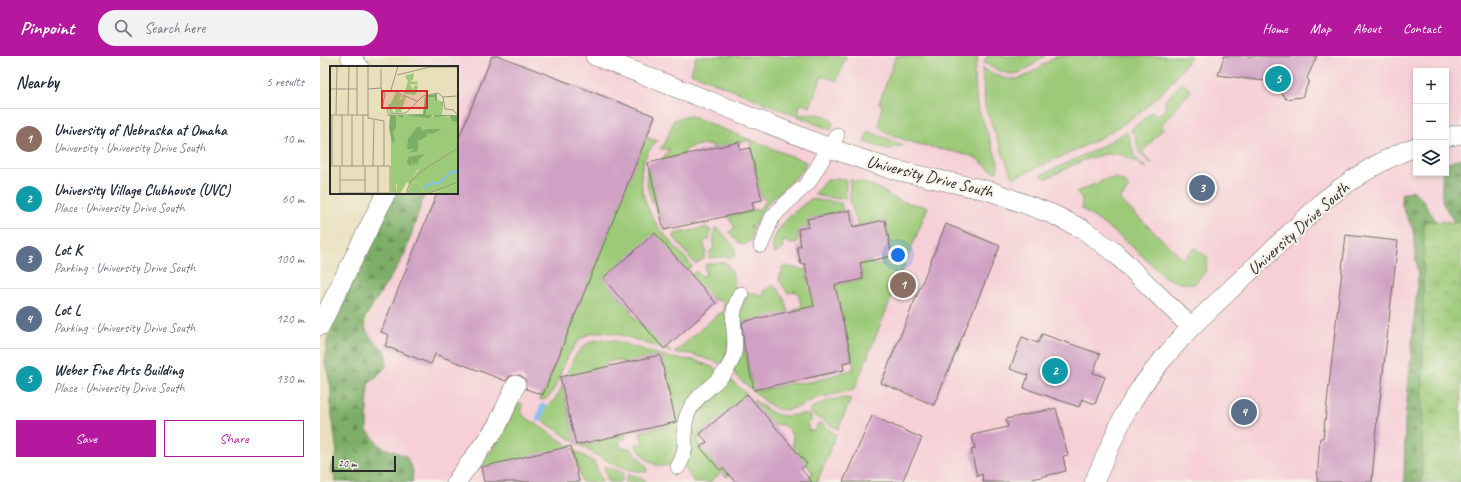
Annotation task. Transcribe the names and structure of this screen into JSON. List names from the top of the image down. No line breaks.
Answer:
{"streets":{"street":["University Drive South"]},"scale_bar":"20 m","page":{"header":"Pinpoint","search":"Search here","nav":["Home","Map","About","Contact"],"heading":["Nearby","5 results"],"pins":["5","3","1","2","4"],"map_buttons":["+","−"],"list":[{"mark":"1","name":"University of Nebraska at Omaha","note":"University · University Drive South","value":"10 m"},{"mark":"2","name":"University Village Clubhouse (UVC)","note":"Place · University Drive South","value":"60 m"},{"mark":"3","name":"Lot K","note":"Parking · University Drive South","value":"100 m"},{"mark":"4","name":"Lot L","note":"Parking · University Drive South","value":"120 m"},{"mark":"5","name":"Weber Fine Arts Building","note":"Place · University Drive South","value":"130 m"}],"buttons":["Save","Share"],"scale":"20 m"}}
